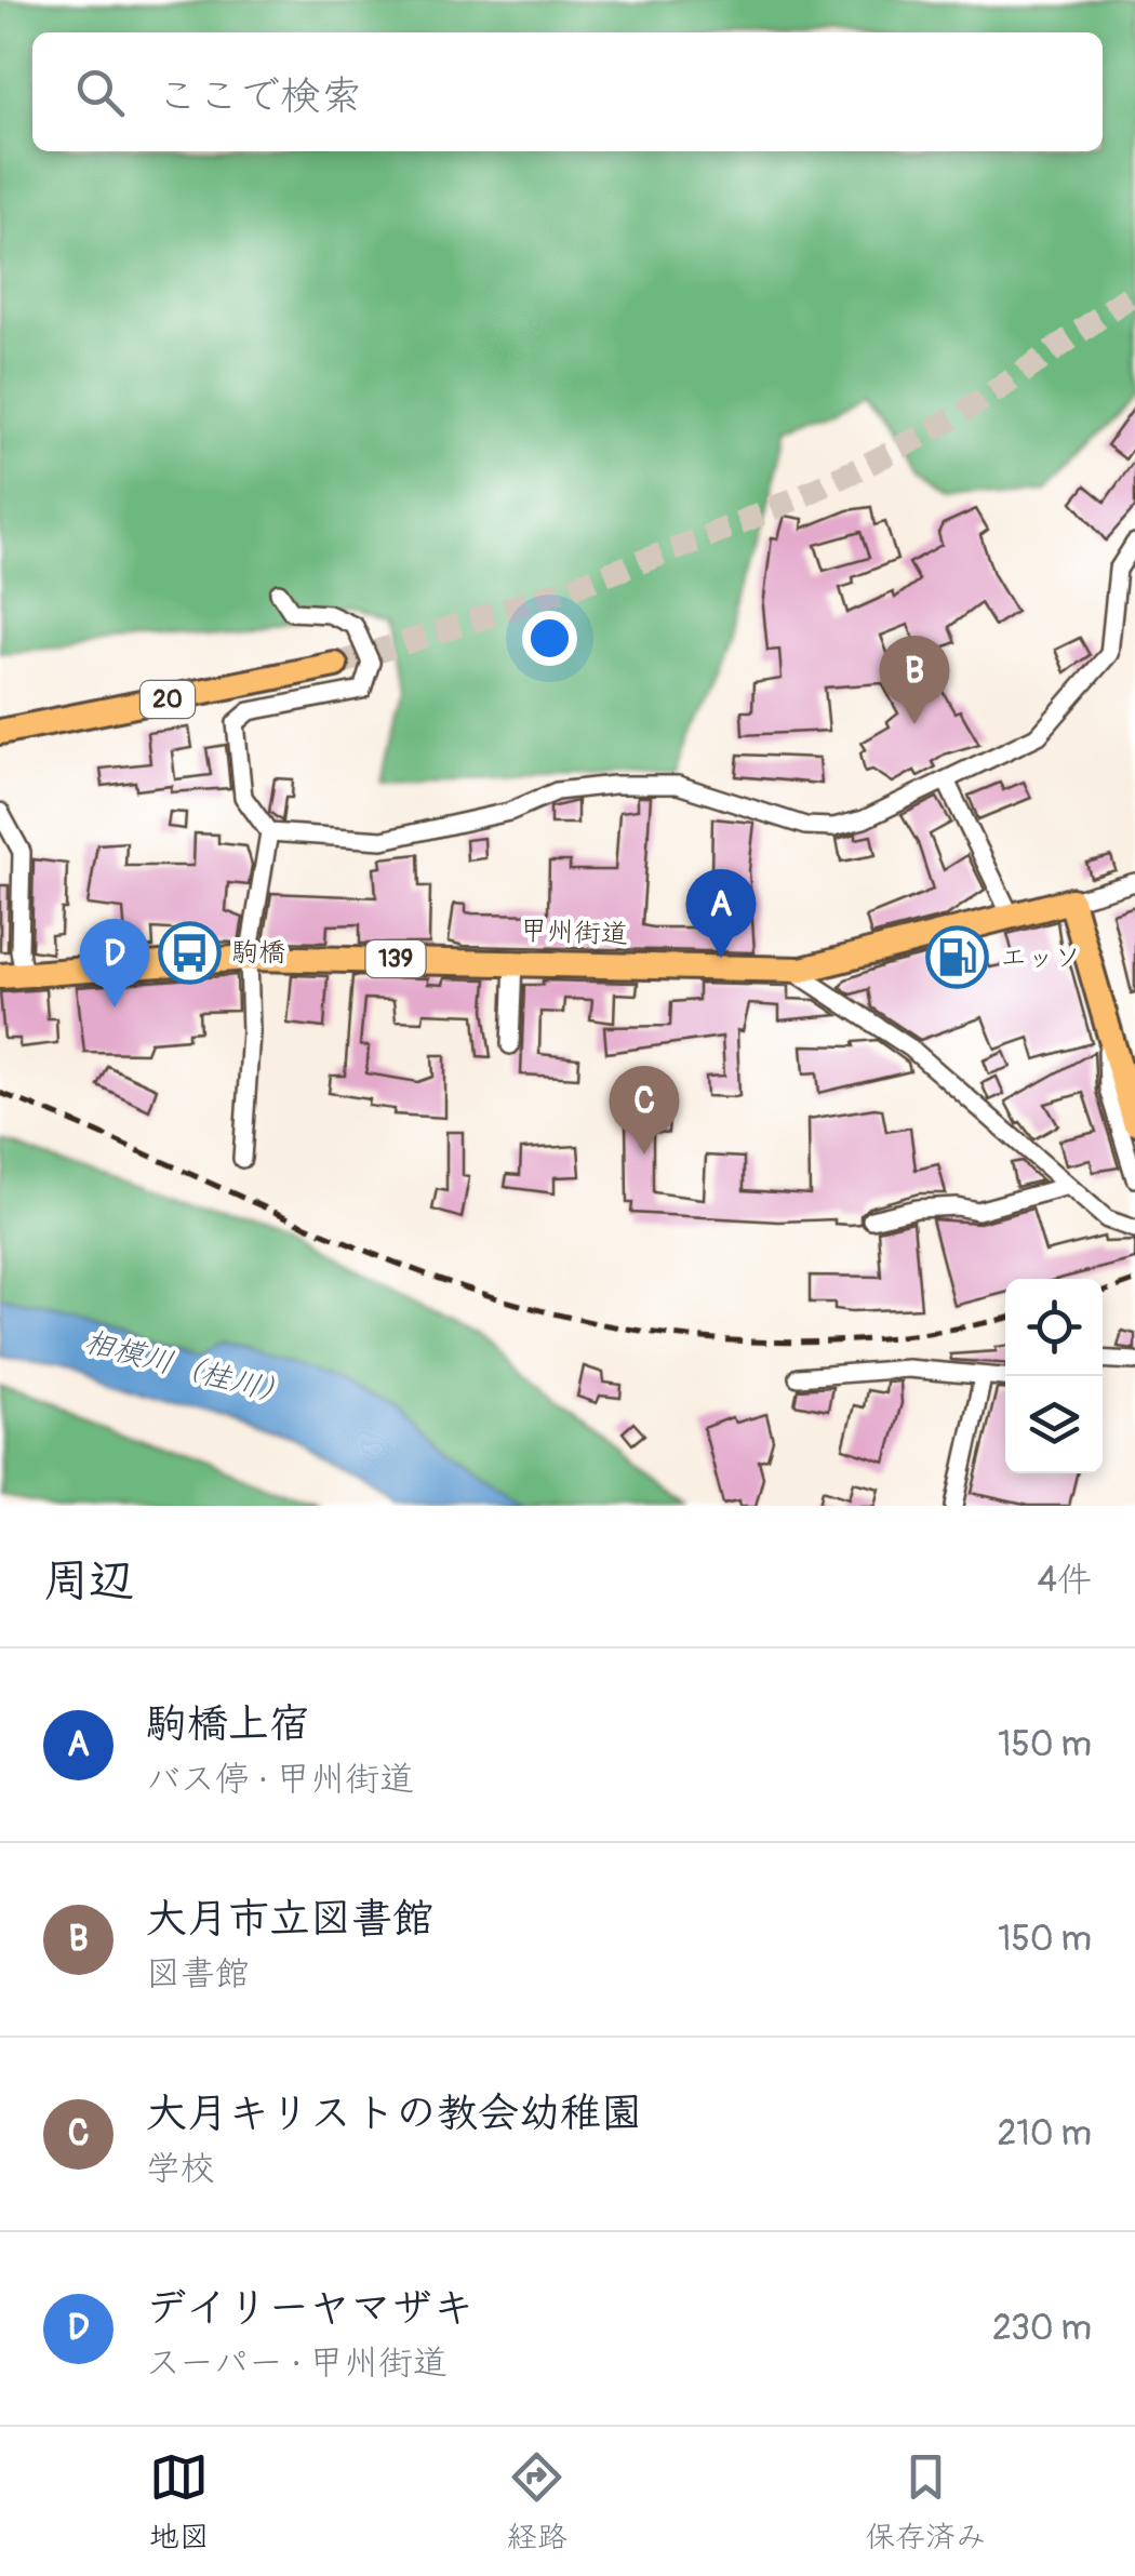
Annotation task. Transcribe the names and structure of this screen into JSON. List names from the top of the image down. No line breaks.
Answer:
{"streets":{"highway":["20","甲州街道","139"]},"water":["相模川（桂川）"],"places":{"bus stop":["駒橋"],"fuel station":["エッソ"]},"page":{"search":"ここで検索","pins":["B","A","D","C"],"heading":["周辺","4件"],"list":[{"mark":"A","name":"駒橋上宿","note":"バス停 · 甲州街道","value":"150 m"},{"mark":"B","name":"大月市立図書館","note":"図書館","value":"150 m"},{"mark":"C","name":"大月キリストの教会幼稚園","note":"学校","value":"210 m"},{"mark":"D","name":"デイリーヤマザキ","note":"スーパー · 甲州街道","value":"230 m"}],"nav":["地図","経路","保存済み"]}}
